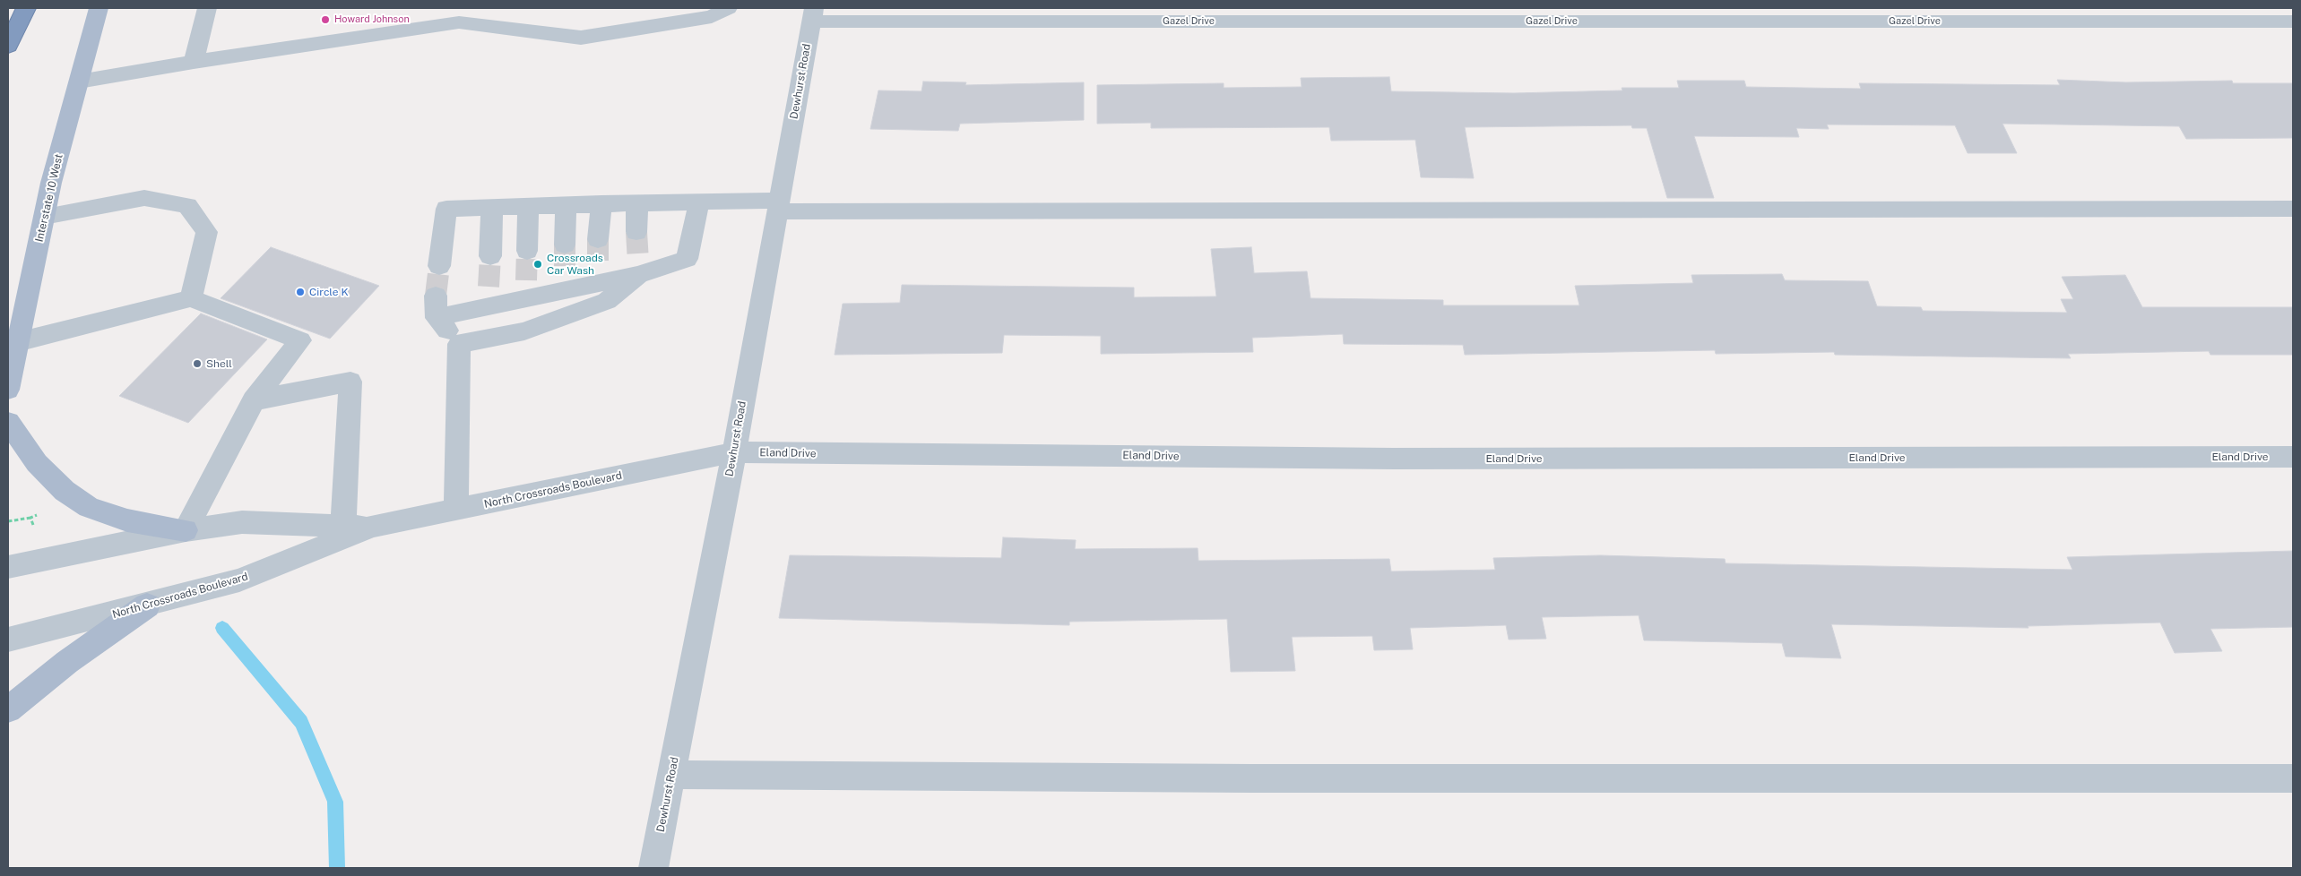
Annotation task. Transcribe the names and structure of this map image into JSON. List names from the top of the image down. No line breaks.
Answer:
{"streets":{"main road":["Interstate 10 West"],"street":["Gazel Drive","Dewhurst Road","Eland Drive","North Crossroads Boulevard"]},"crossings":[["Gazel Drive","Dewhurst Road"],["Dewhurst Road","Eland Drive"],["Dewhurst Road","North Crossroads Boulevard"],["Eland Drive","North Crossroads Boulevard"]],"places":["Howard Johnson","Crossroads Car Wash","Circle K","Shell"]}
